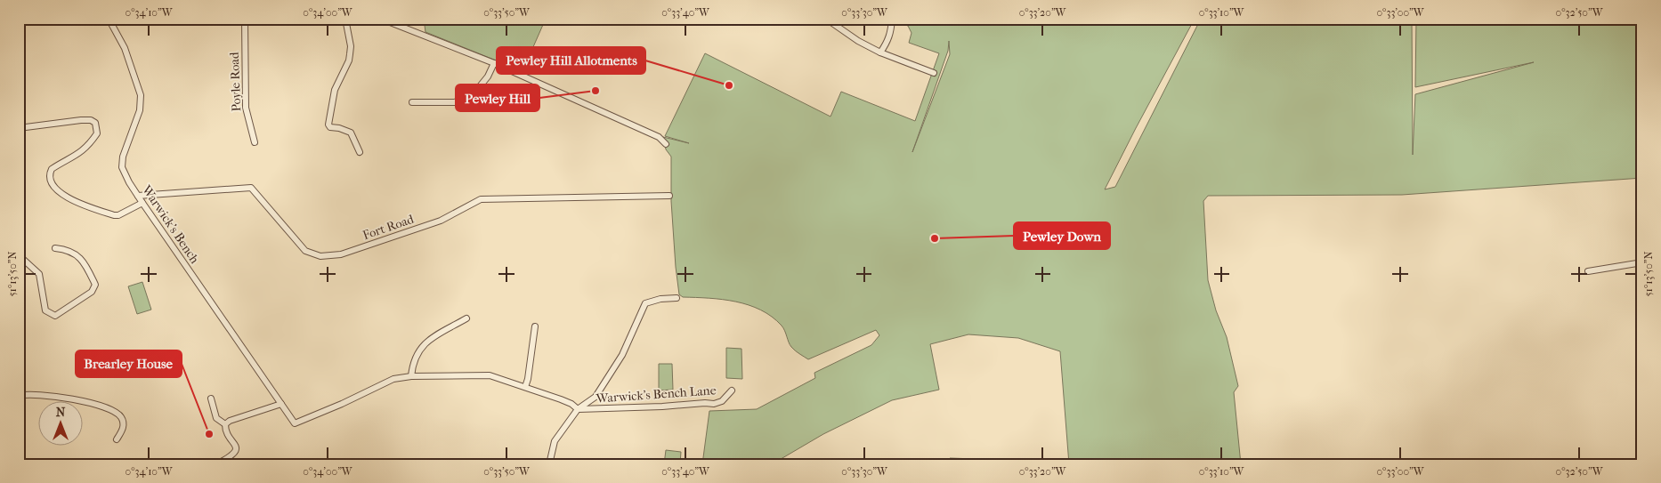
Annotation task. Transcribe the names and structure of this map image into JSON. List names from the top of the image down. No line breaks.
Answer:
{"streets":{"street":["Poyle Road","Warwick's Bench","Fort Road","Warwick's Bench Lane"]},"crossings":[["Warwick's Bench","Fort Road"]],"places":["Pewley Hill Allotments","Pewley Hill","Pewley Down","Brearley House"],"north":"top","coordinates":["0°34'10\"W","0°34'00\"W","0°33'50\"W","0°33'40\"W","0°33'30\"W","0°33'20\"W","0°33'10\"W","0°33'00\"W","0°32'50\"W","51°13'50\"N"]}
